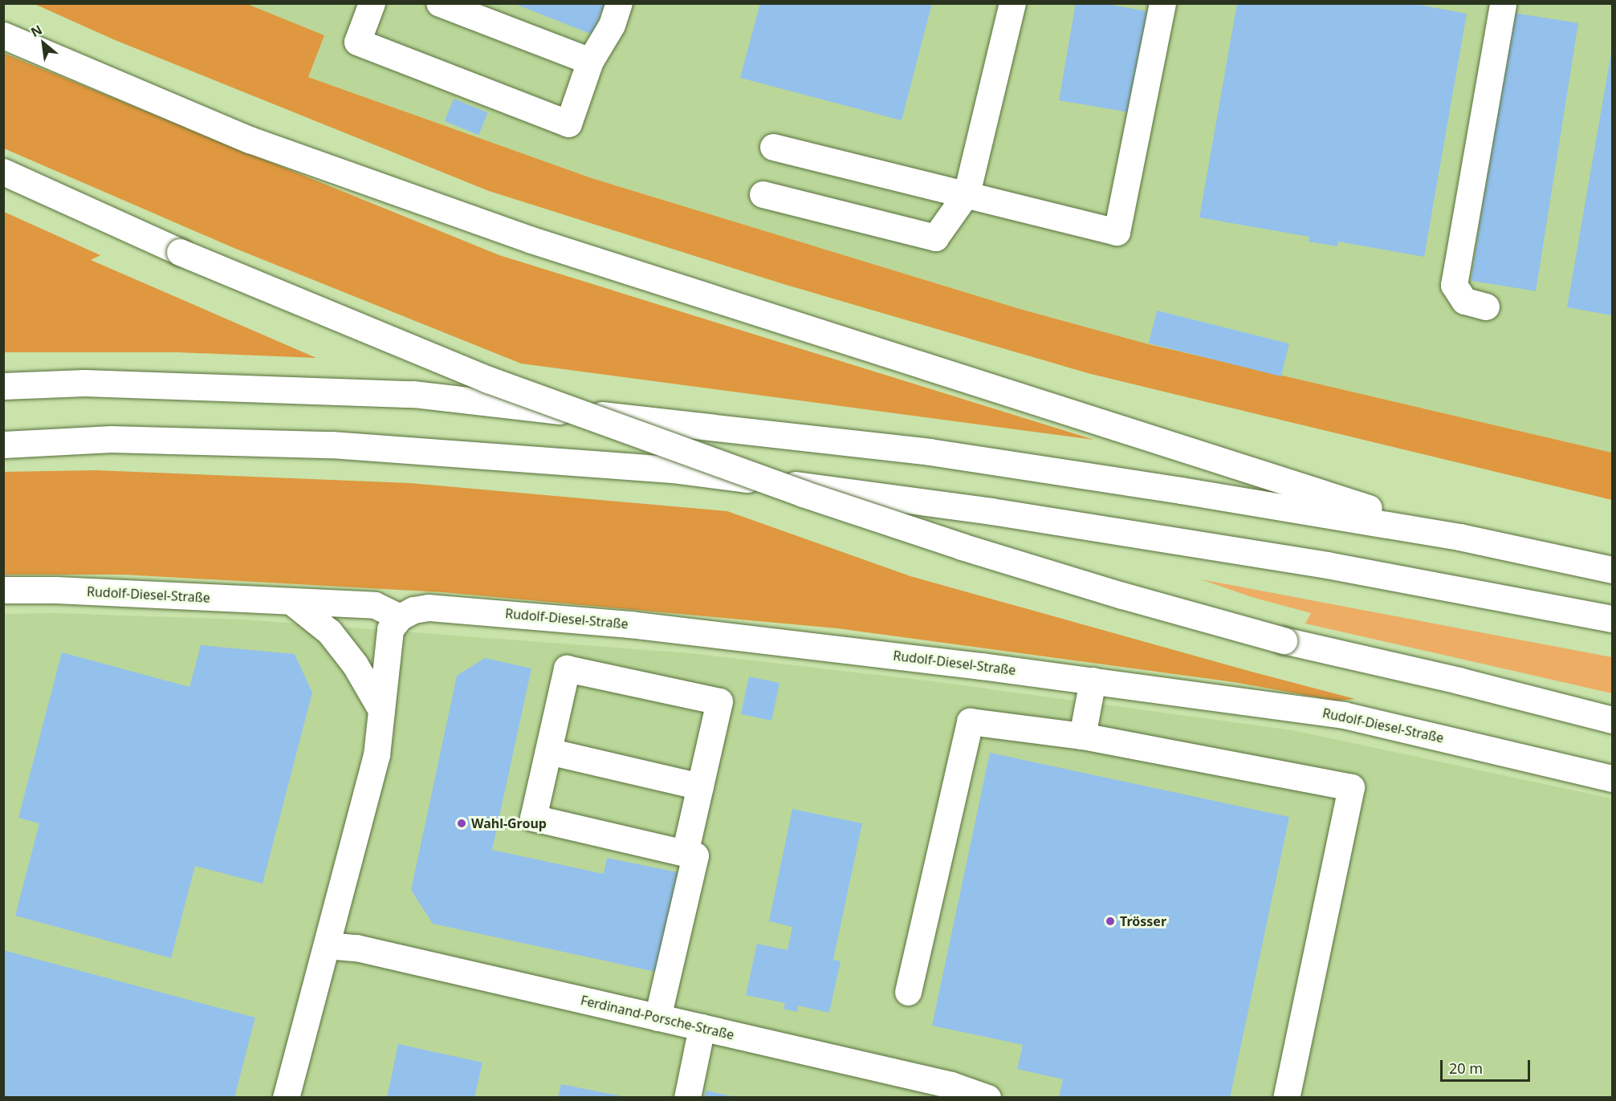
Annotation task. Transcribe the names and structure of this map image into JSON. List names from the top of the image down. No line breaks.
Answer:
{"streets":{"main road":["Rudolf-Diesel-Straße","Ferdinand-Porsche-Straße"]},"places":["Wahl-Group","Trösser"],"scale_bar":"20 m","north":"top left"}
